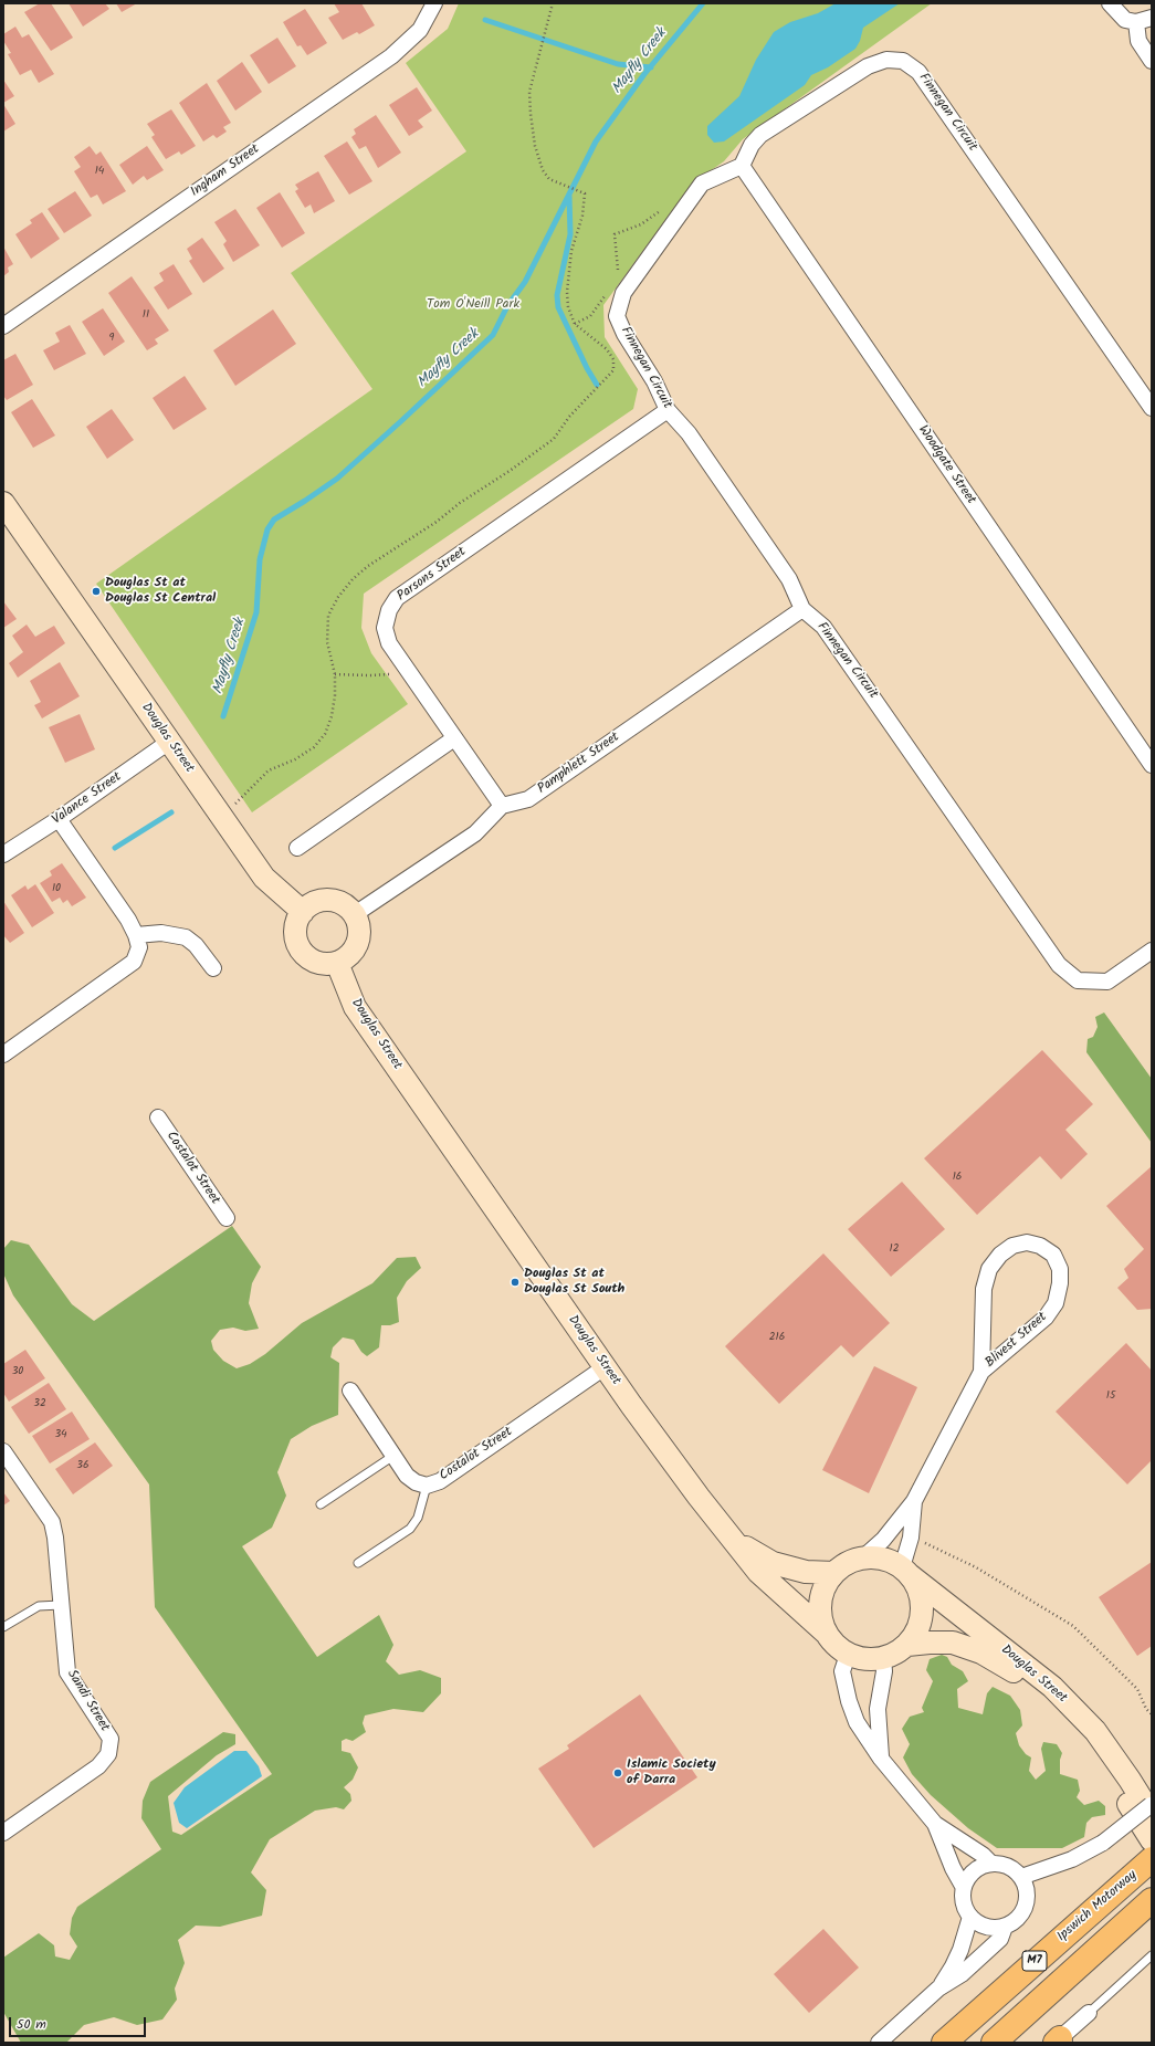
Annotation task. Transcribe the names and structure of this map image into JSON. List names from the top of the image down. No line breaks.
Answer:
{"streets":{"highway":["Ipswich Motorway","M7"],"main road":["Douglas Street"],"street":["Finnegan Circuit","Ingham Street","Woodgate Street","Parsons Street","Pamphlett Street","Valance Street","Costalot Street","Blivest Street","Sandi Street"]},"crossings":[["Finnegan Circuit","Woodgate Street"],["Finnegan Circuit","Parsons Street"],["Finnegan Circuit","Pamphlett Street"],["Parsons Street","Pamphlett Street"],["Douglas Street","Valance Street"],["Douglas Street","Costalot Street"],["Douglas Street","Blivest Street"]],"water":["Mayfly Creek"],"parks":["Tom O'Neill Park"],"places":["Douglas St at Douglas St Central","Douglas St at Douglas St South","Islamic Society of Darra"],"house_numbers":["14","11","9","10","16","12","216","30","15","32","34","36"],"scale_bar":"50 m"}
